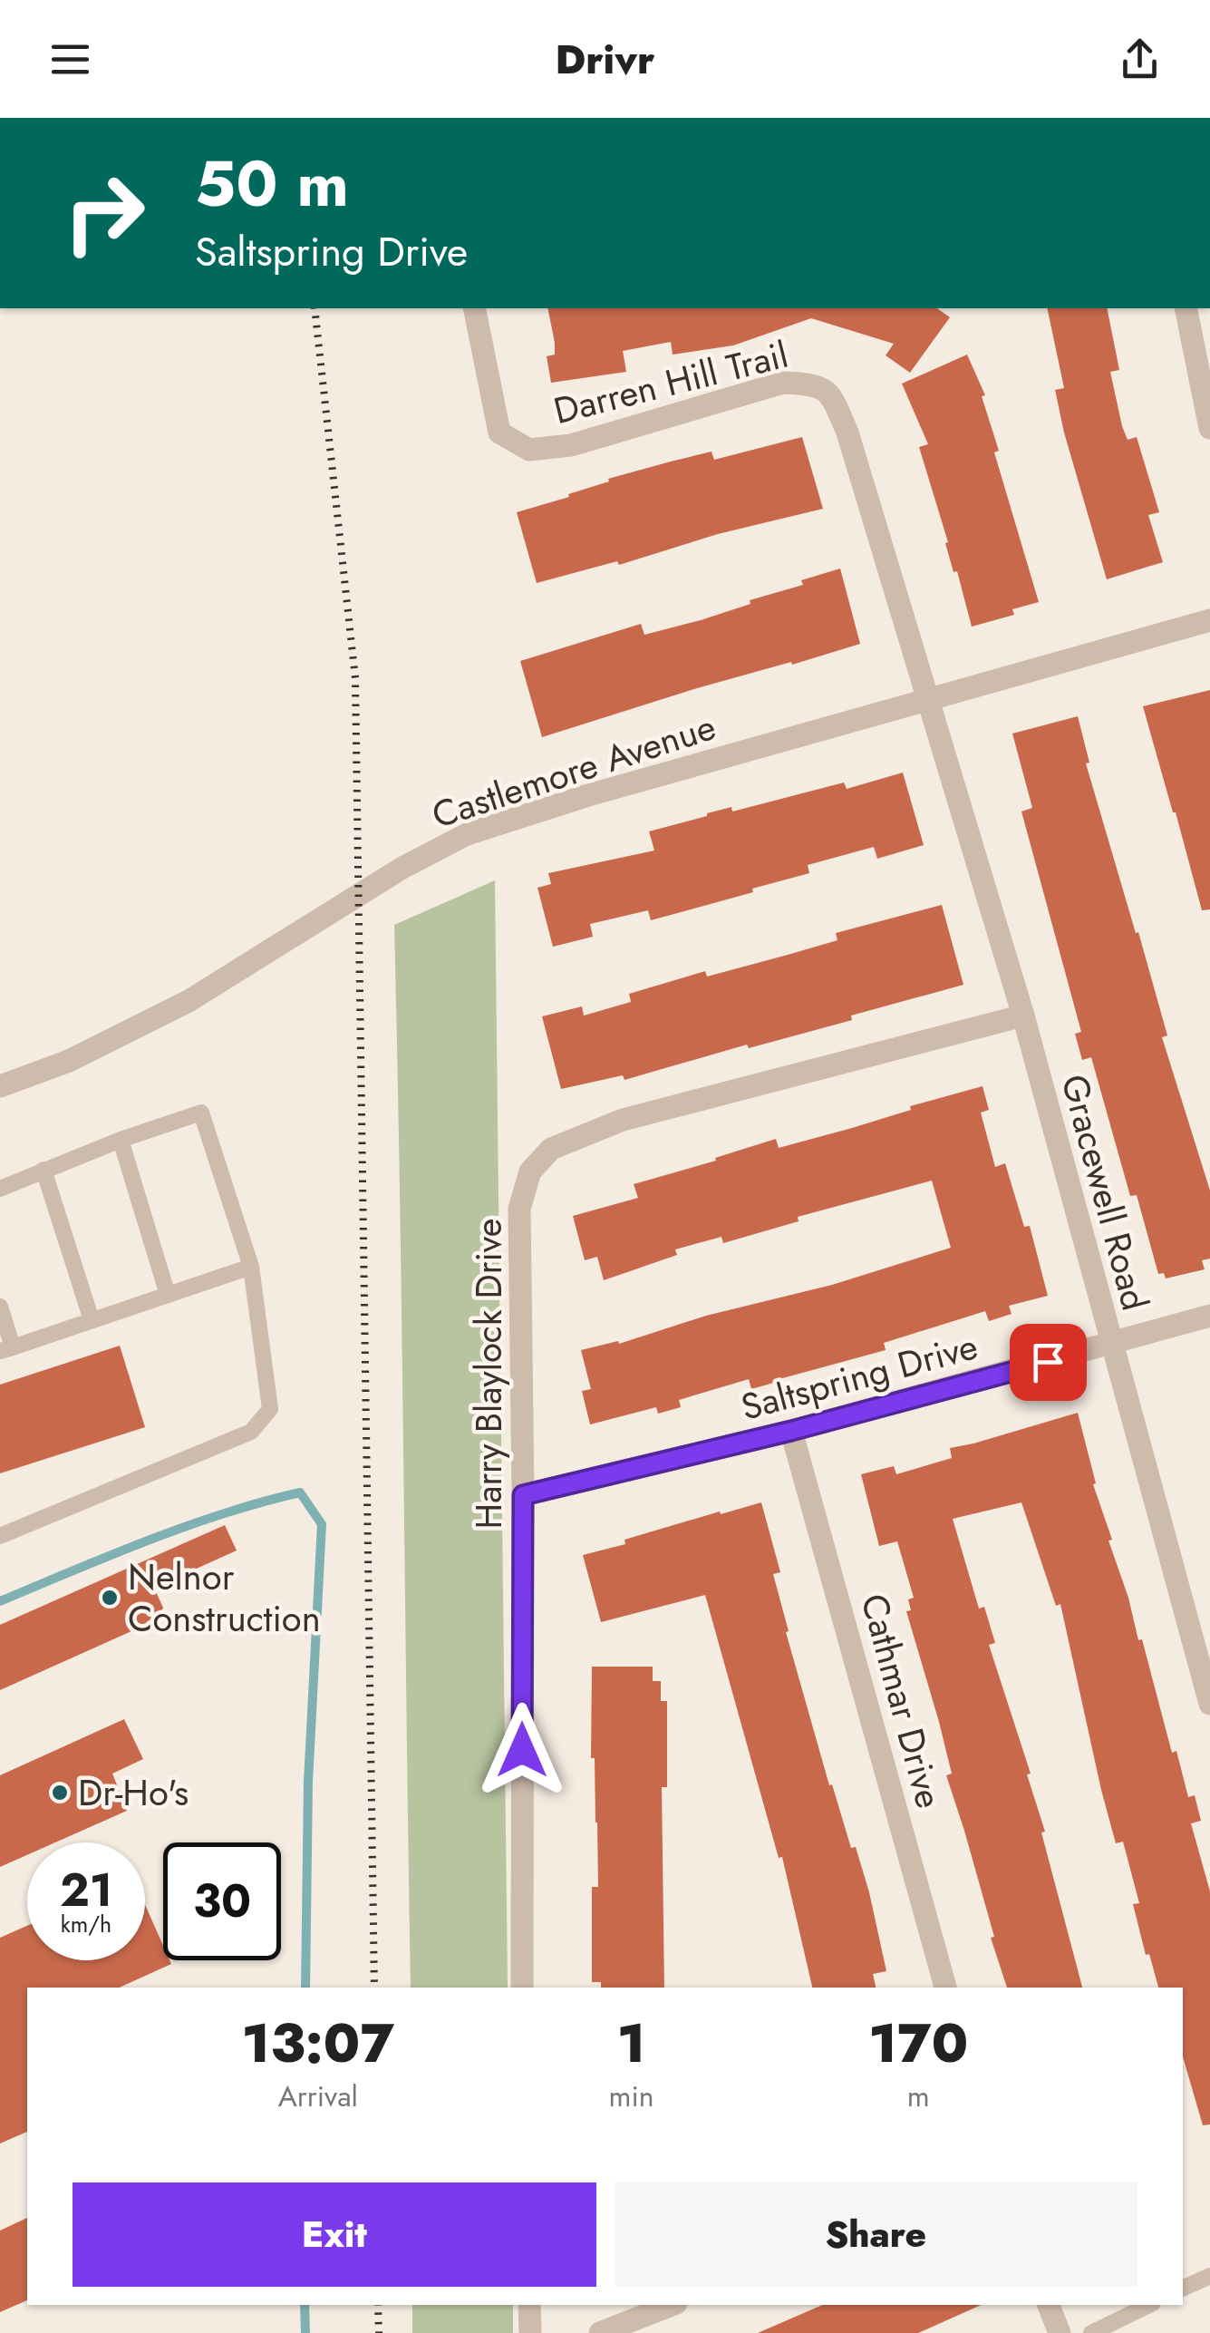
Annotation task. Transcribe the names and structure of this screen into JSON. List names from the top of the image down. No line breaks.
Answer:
{"streets":{"street":["Darren Hill Trail","Castlemore Avenue","Gracewell Road","Harry Blaylock Drive","Saltspring Drive","Cathmar Drive"]},"crossings":[["Darren Hill Trail","Castlemore Avenue"],["Darren Hill Trail","Gracewell Road"],["Castlemore Avenue","Gracewell Road"],["Gracewell Road","Harry Blaylock Drive"],["Gracewell Road","Saltspring Drive"],["Harry Blaylock Drive","Saltspring Drive"],["Saltspring Drive","Cathmar Drive"]],"places":["Nelnor Construction","Dr-Ho's"],"page":{"header":"Drivr","turn":["50 m","Saltspring Drive"],"speed":"21 km/h","limit":"30","eta":["13:07","Arrival","1","min","170","m"],"buttons":["Exit","Share"]}}
